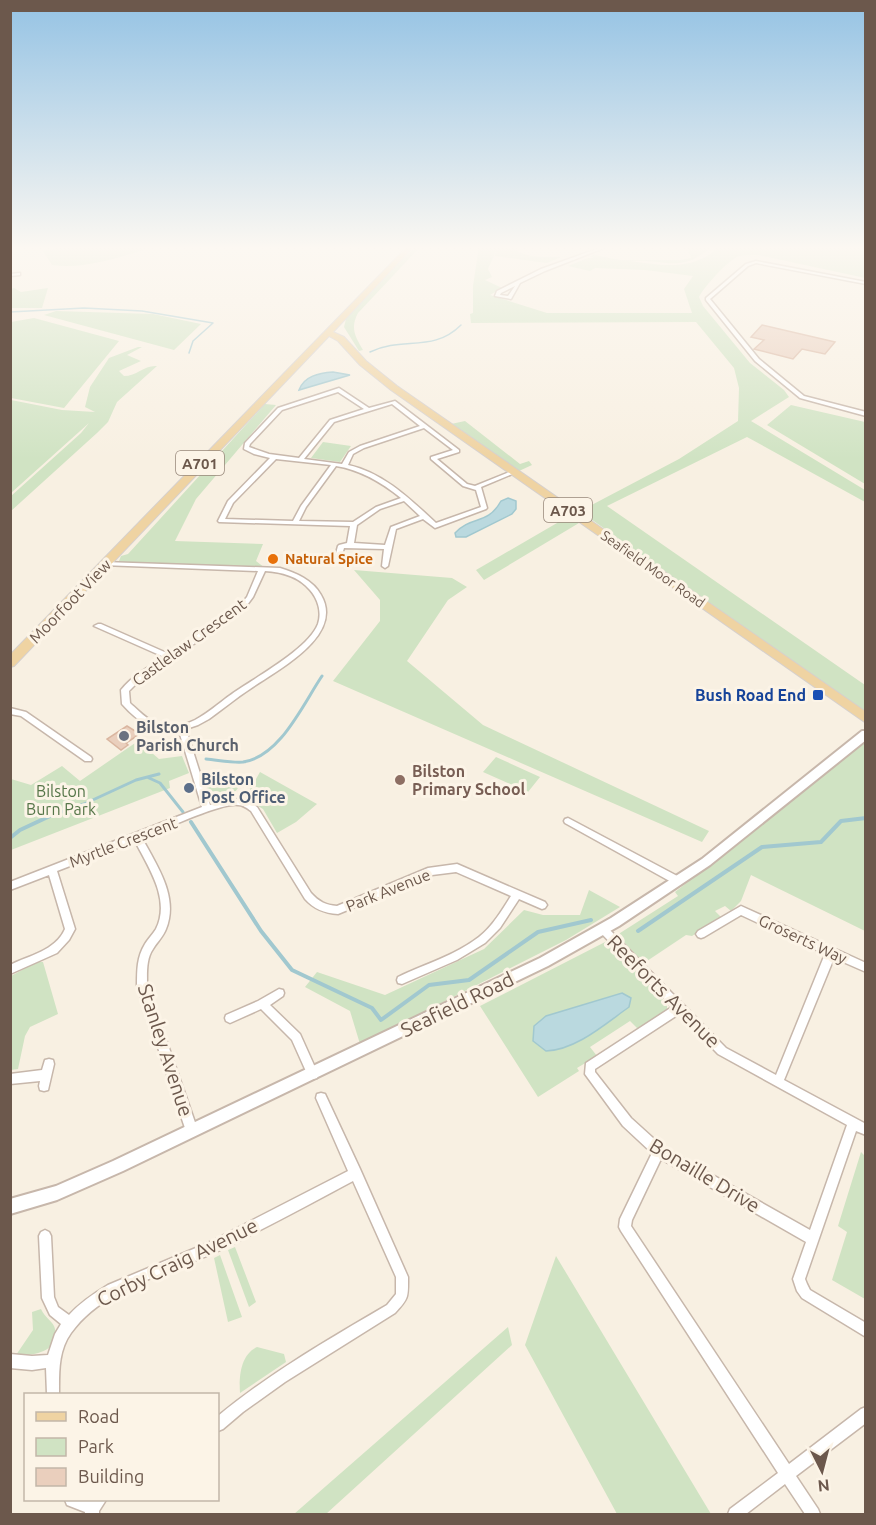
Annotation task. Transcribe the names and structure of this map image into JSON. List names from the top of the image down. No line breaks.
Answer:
{"streets":{"main road":["A701","A703","Seafield Moor Road","Moorfoot View"],"street":["Castlelaw Crescent","Myrtle Crescent","Park Avenue","Groserts Way","Reeforts Avenue","Seafield Road","Stanley Avenue","Bonaille Drive","Corby Craig Avenue"]},"crossings":[["A701","Seafield Moor Road"],["A701","Moorfoot View"],["Seafield Moor Road","Moorfoot View"],["Myrtle Crescent","Park Avenue"],["Myrtle Crescent","Stanley Avenue"],["Reeforts Avenue","Seafield Road"],["Reeforts Avenue","Bonaille Drive"],["Seafield Road","Stanley Avenue"]],"parks":["Bilston Burn Park"],"places":{"other":["Natural Spice","Bilston Parish Church","Bilston Primary School","Bilston Post Office"],"transit":["Bush Road End"]},"legend":["Road","Park","Building"],"north":"bottom"}
